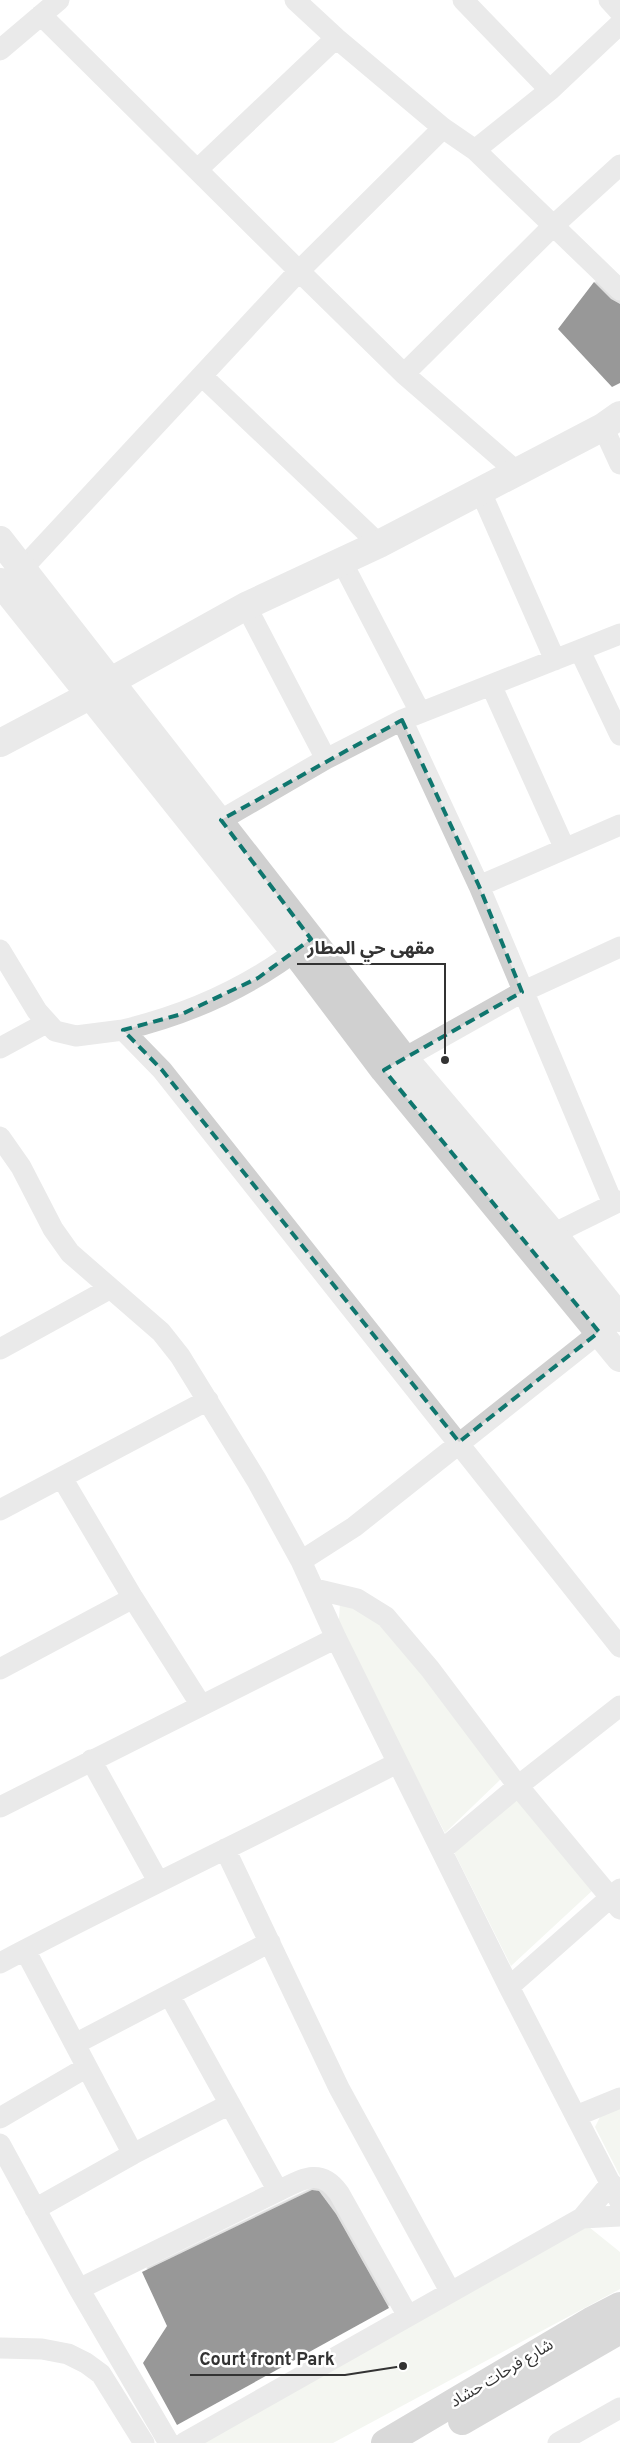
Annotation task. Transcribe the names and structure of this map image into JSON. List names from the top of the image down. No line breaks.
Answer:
{"streets":{"main road":["شارع فرحات حشاد"]},"places":["مقهى حي المطار","Court front Park"]}
